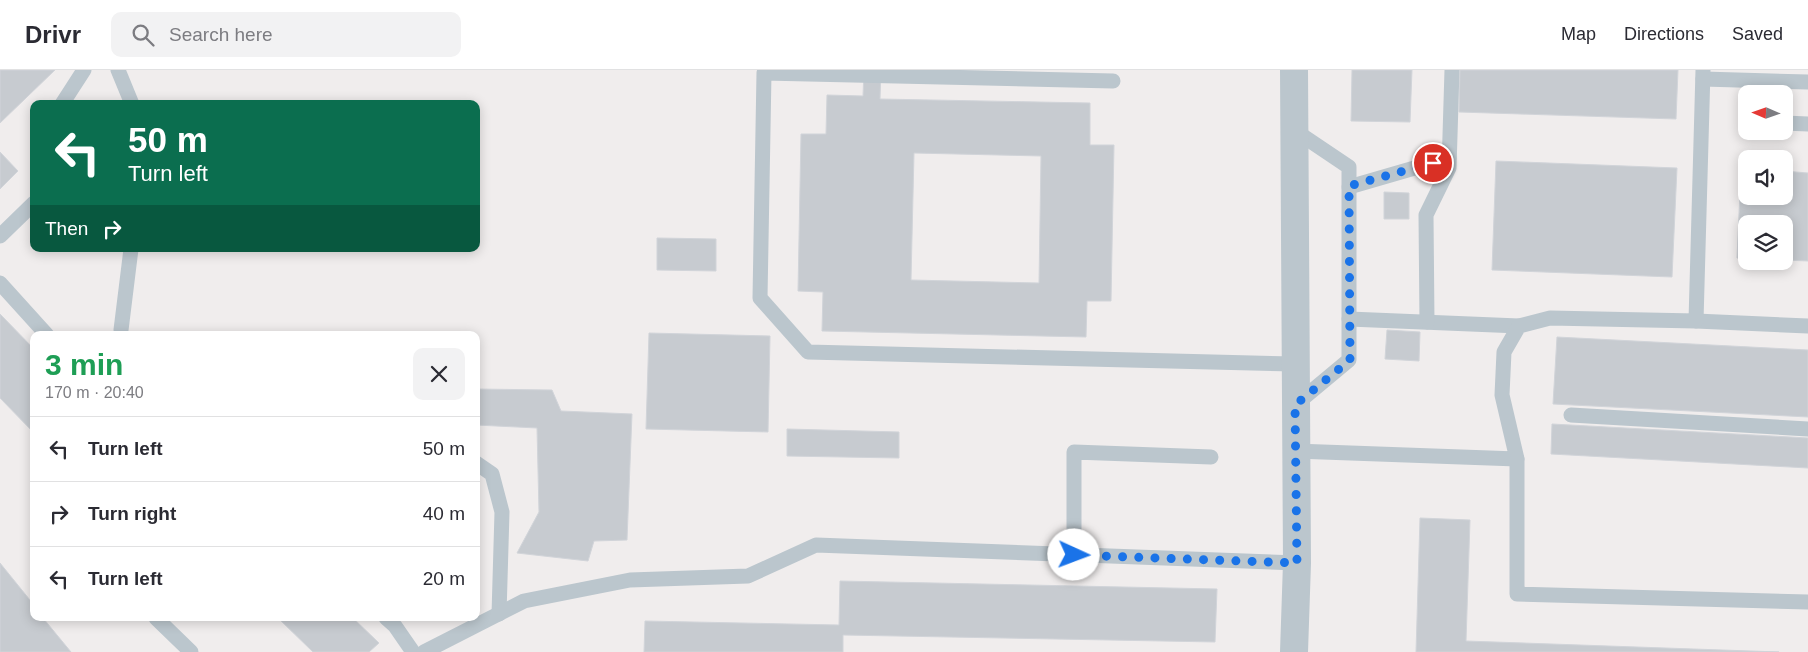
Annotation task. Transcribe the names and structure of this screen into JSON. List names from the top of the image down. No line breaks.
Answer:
{"north":"left","page":{"header":"Drivr","search":"Search here","nav":["Map","Directions","Saved"],"turn":["50 m","Turn left"],"then":"Then","heading":["3 min","170 m · 20:40"],"list":[{"name":"Turn left","value":"50 m"},{"name":"Turn right","value":"40 m"},{"name":"Turn left","value":"20 m"}]}}
